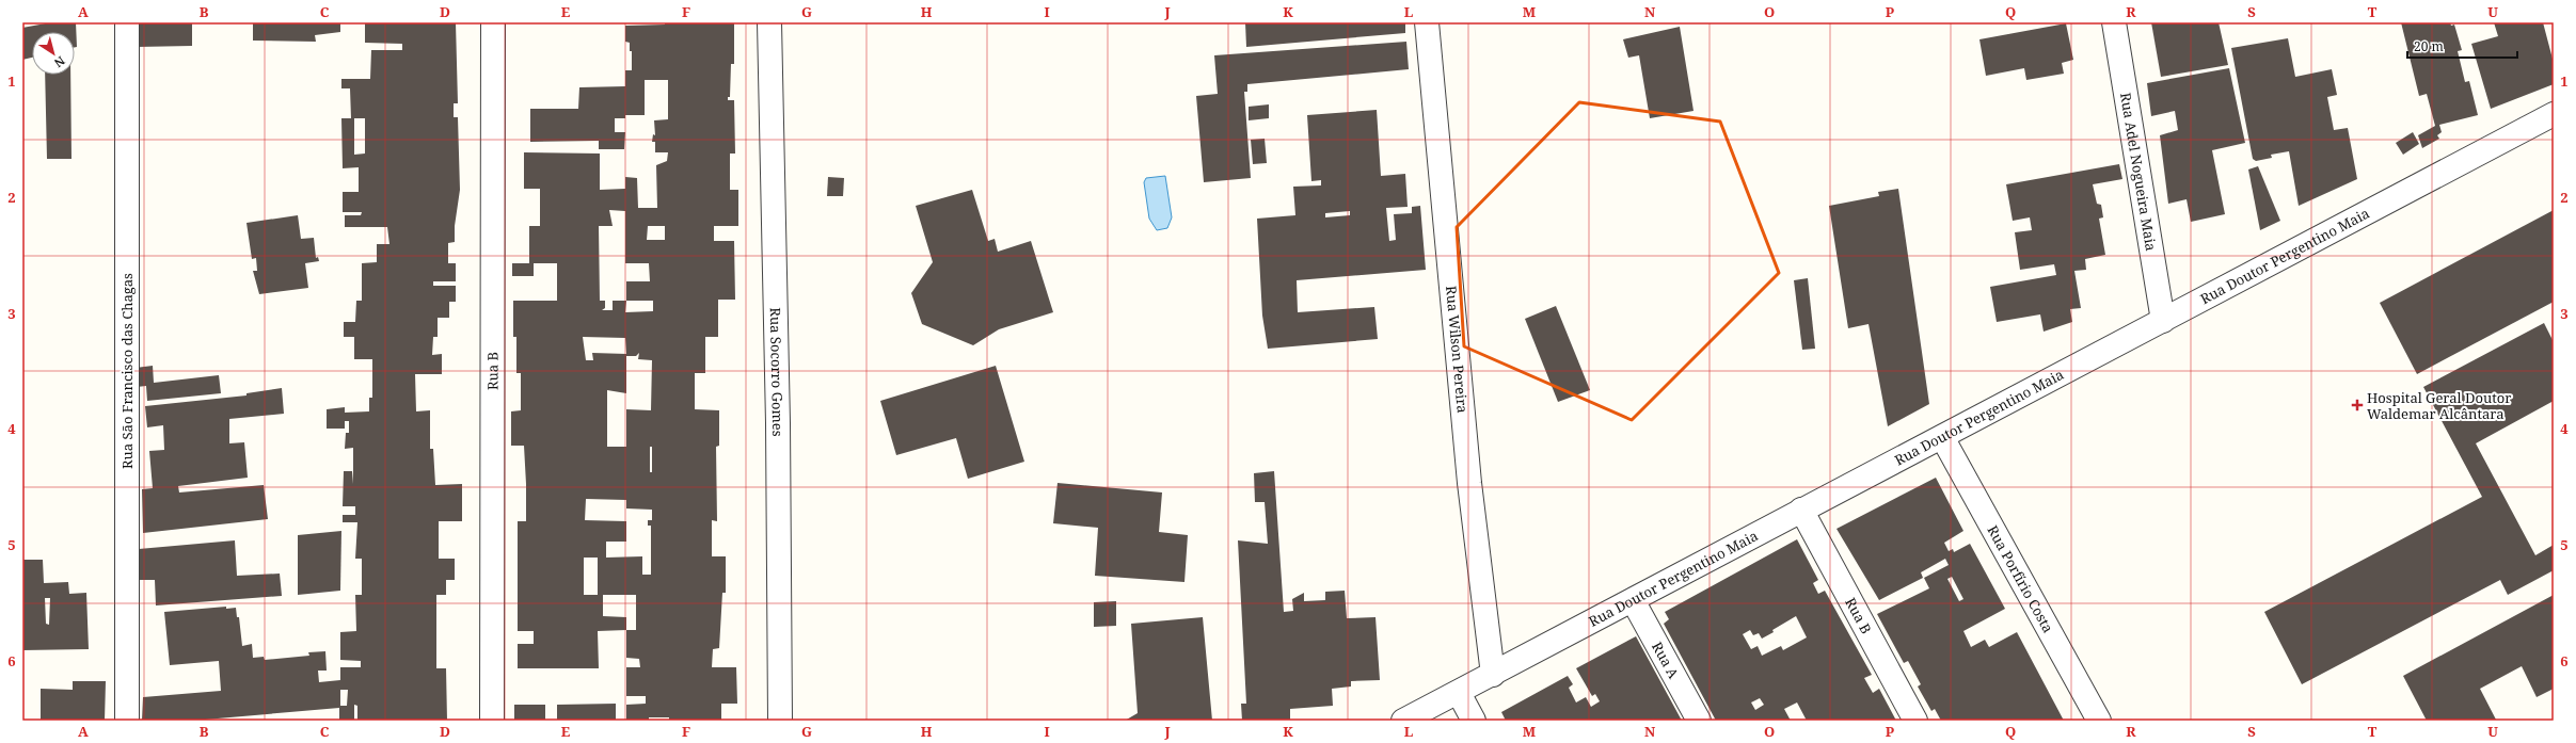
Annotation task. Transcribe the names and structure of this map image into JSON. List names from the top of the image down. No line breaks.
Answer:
{"streets":{"street":["Rua Adel Nogueira Maia","Rua Doutor Pergentino Maia","Rua Wilson Pereira","Rua São Francisco das Chagas","Rua B","Rua Socorro Gomes","Rua Porfírio Costa","Rua A"]},"crossings":[["Rua Adel Nogueira Maia","Rua Doutor Pergentino Maia"],["Rua Doutor Pergentino Maia","Rua Wilson Pereira"],["Rua Doutor Pergentino Maia","Rua B"],["Rua Doutor Pergentino Maia","Rua Porfírio Costa"],["Rua Doutor Pergentino Maia","Rua A"]],"places":{"health":["Hospital Geral Doutor Waldemar Alcântara"]},"scale_bar":"20 m","north":"bottom right","grid":{"columns":["A","B","C","D","E","F","G","H","I","J","K","L","M","N","O","P","Q","R","S","T","U"],"rows":["1","2","3","4","5","6"]}}
